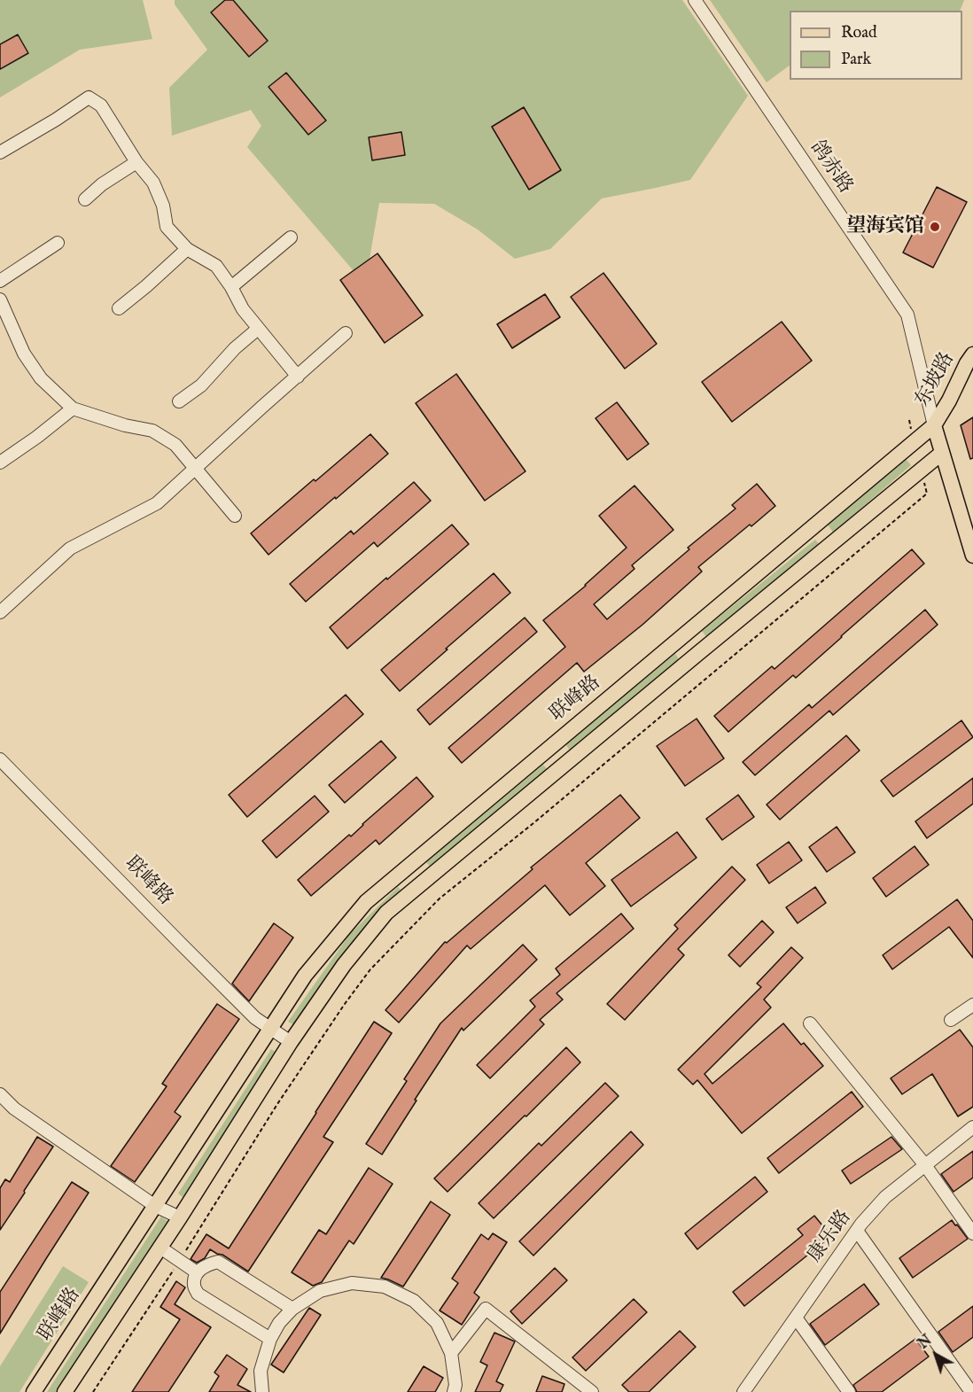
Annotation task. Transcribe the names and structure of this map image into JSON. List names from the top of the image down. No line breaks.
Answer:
{"streets":{"main road":["东坡路","联峰路"],"street":["鸽赤路","康乐路"]},"crossings":[["鸽赤路","东坡路"],["鸽赤路","联峰路"],["东坡路","联峰路"]],"places":["望海宾馆"],"legend":["Road","Park"],"north":"top left"}
